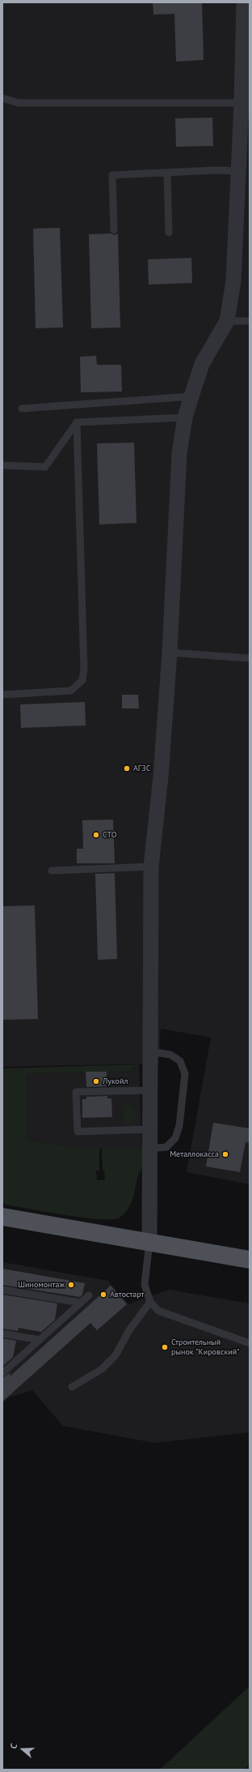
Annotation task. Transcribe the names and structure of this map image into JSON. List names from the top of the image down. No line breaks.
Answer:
{"places":["АГЗС","СТО","Лукойл","Металлокасса","Шиномонтаж","Автостарт","Строительный рынок \"Кировский\""],"north":"left"}
